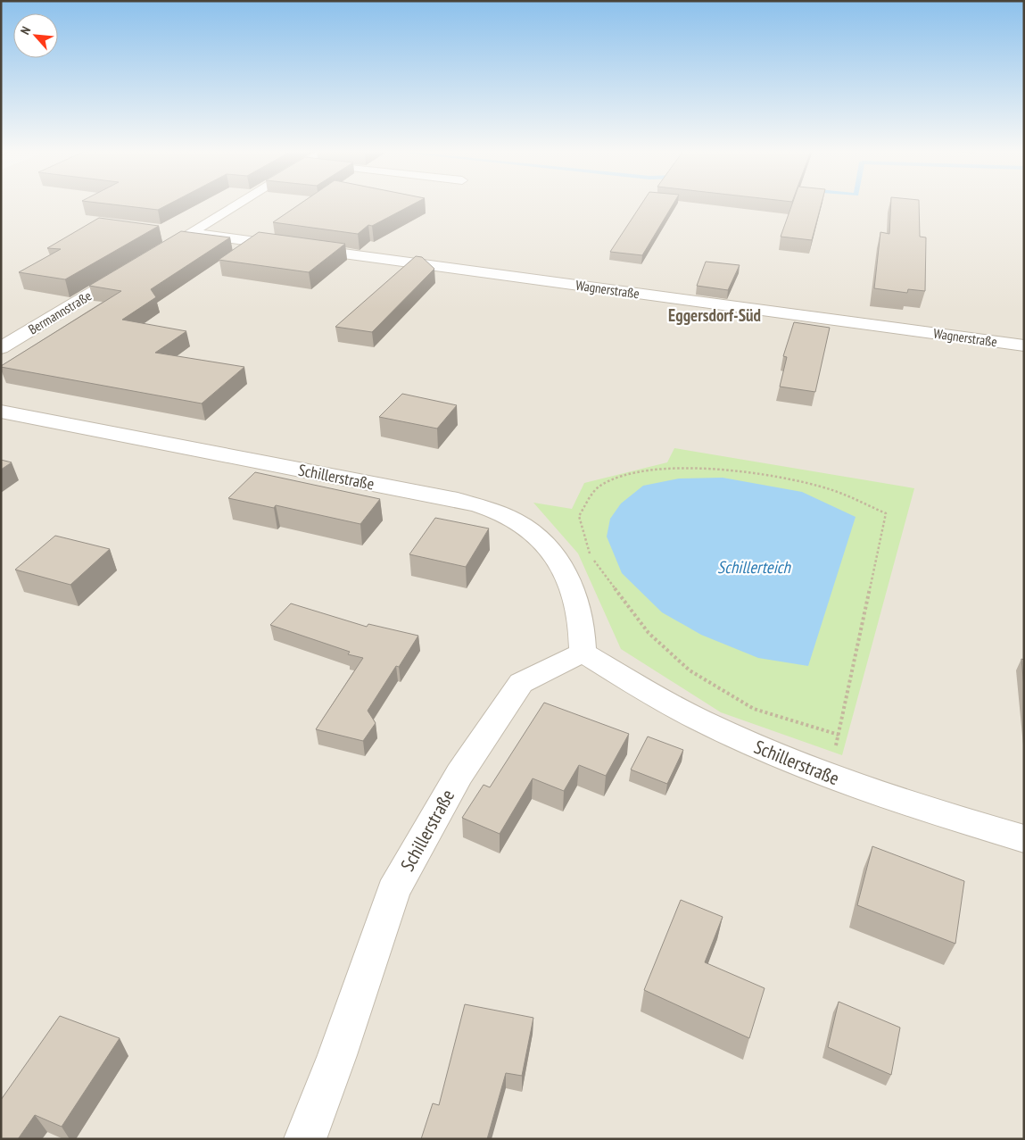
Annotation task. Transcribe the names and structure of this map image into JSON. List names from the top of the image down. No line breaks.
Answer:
{"streets":{"street":["Wagnerstraße","Bermannstraße","Schillerstraße"]},"districts":["Eggersdorf-Süd"],"water":["Schillerteich"],"north":"top left"}
